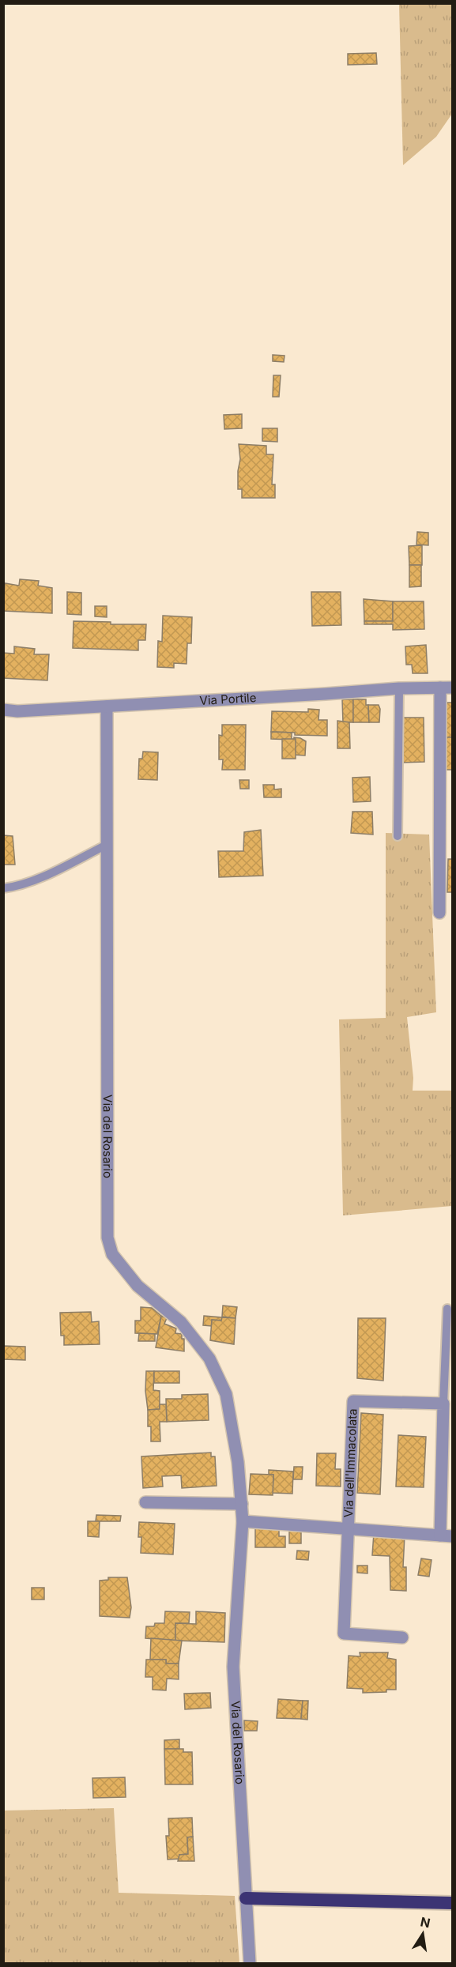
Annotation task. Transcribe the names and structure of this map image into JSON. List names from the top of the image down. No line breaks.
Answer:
{"streets":{"street":["Via Portile","Via del Rosario","Via dell'Immacolata"]},"crossings":[["Via Portile","Via del Rosario"]],"north":"top"}
